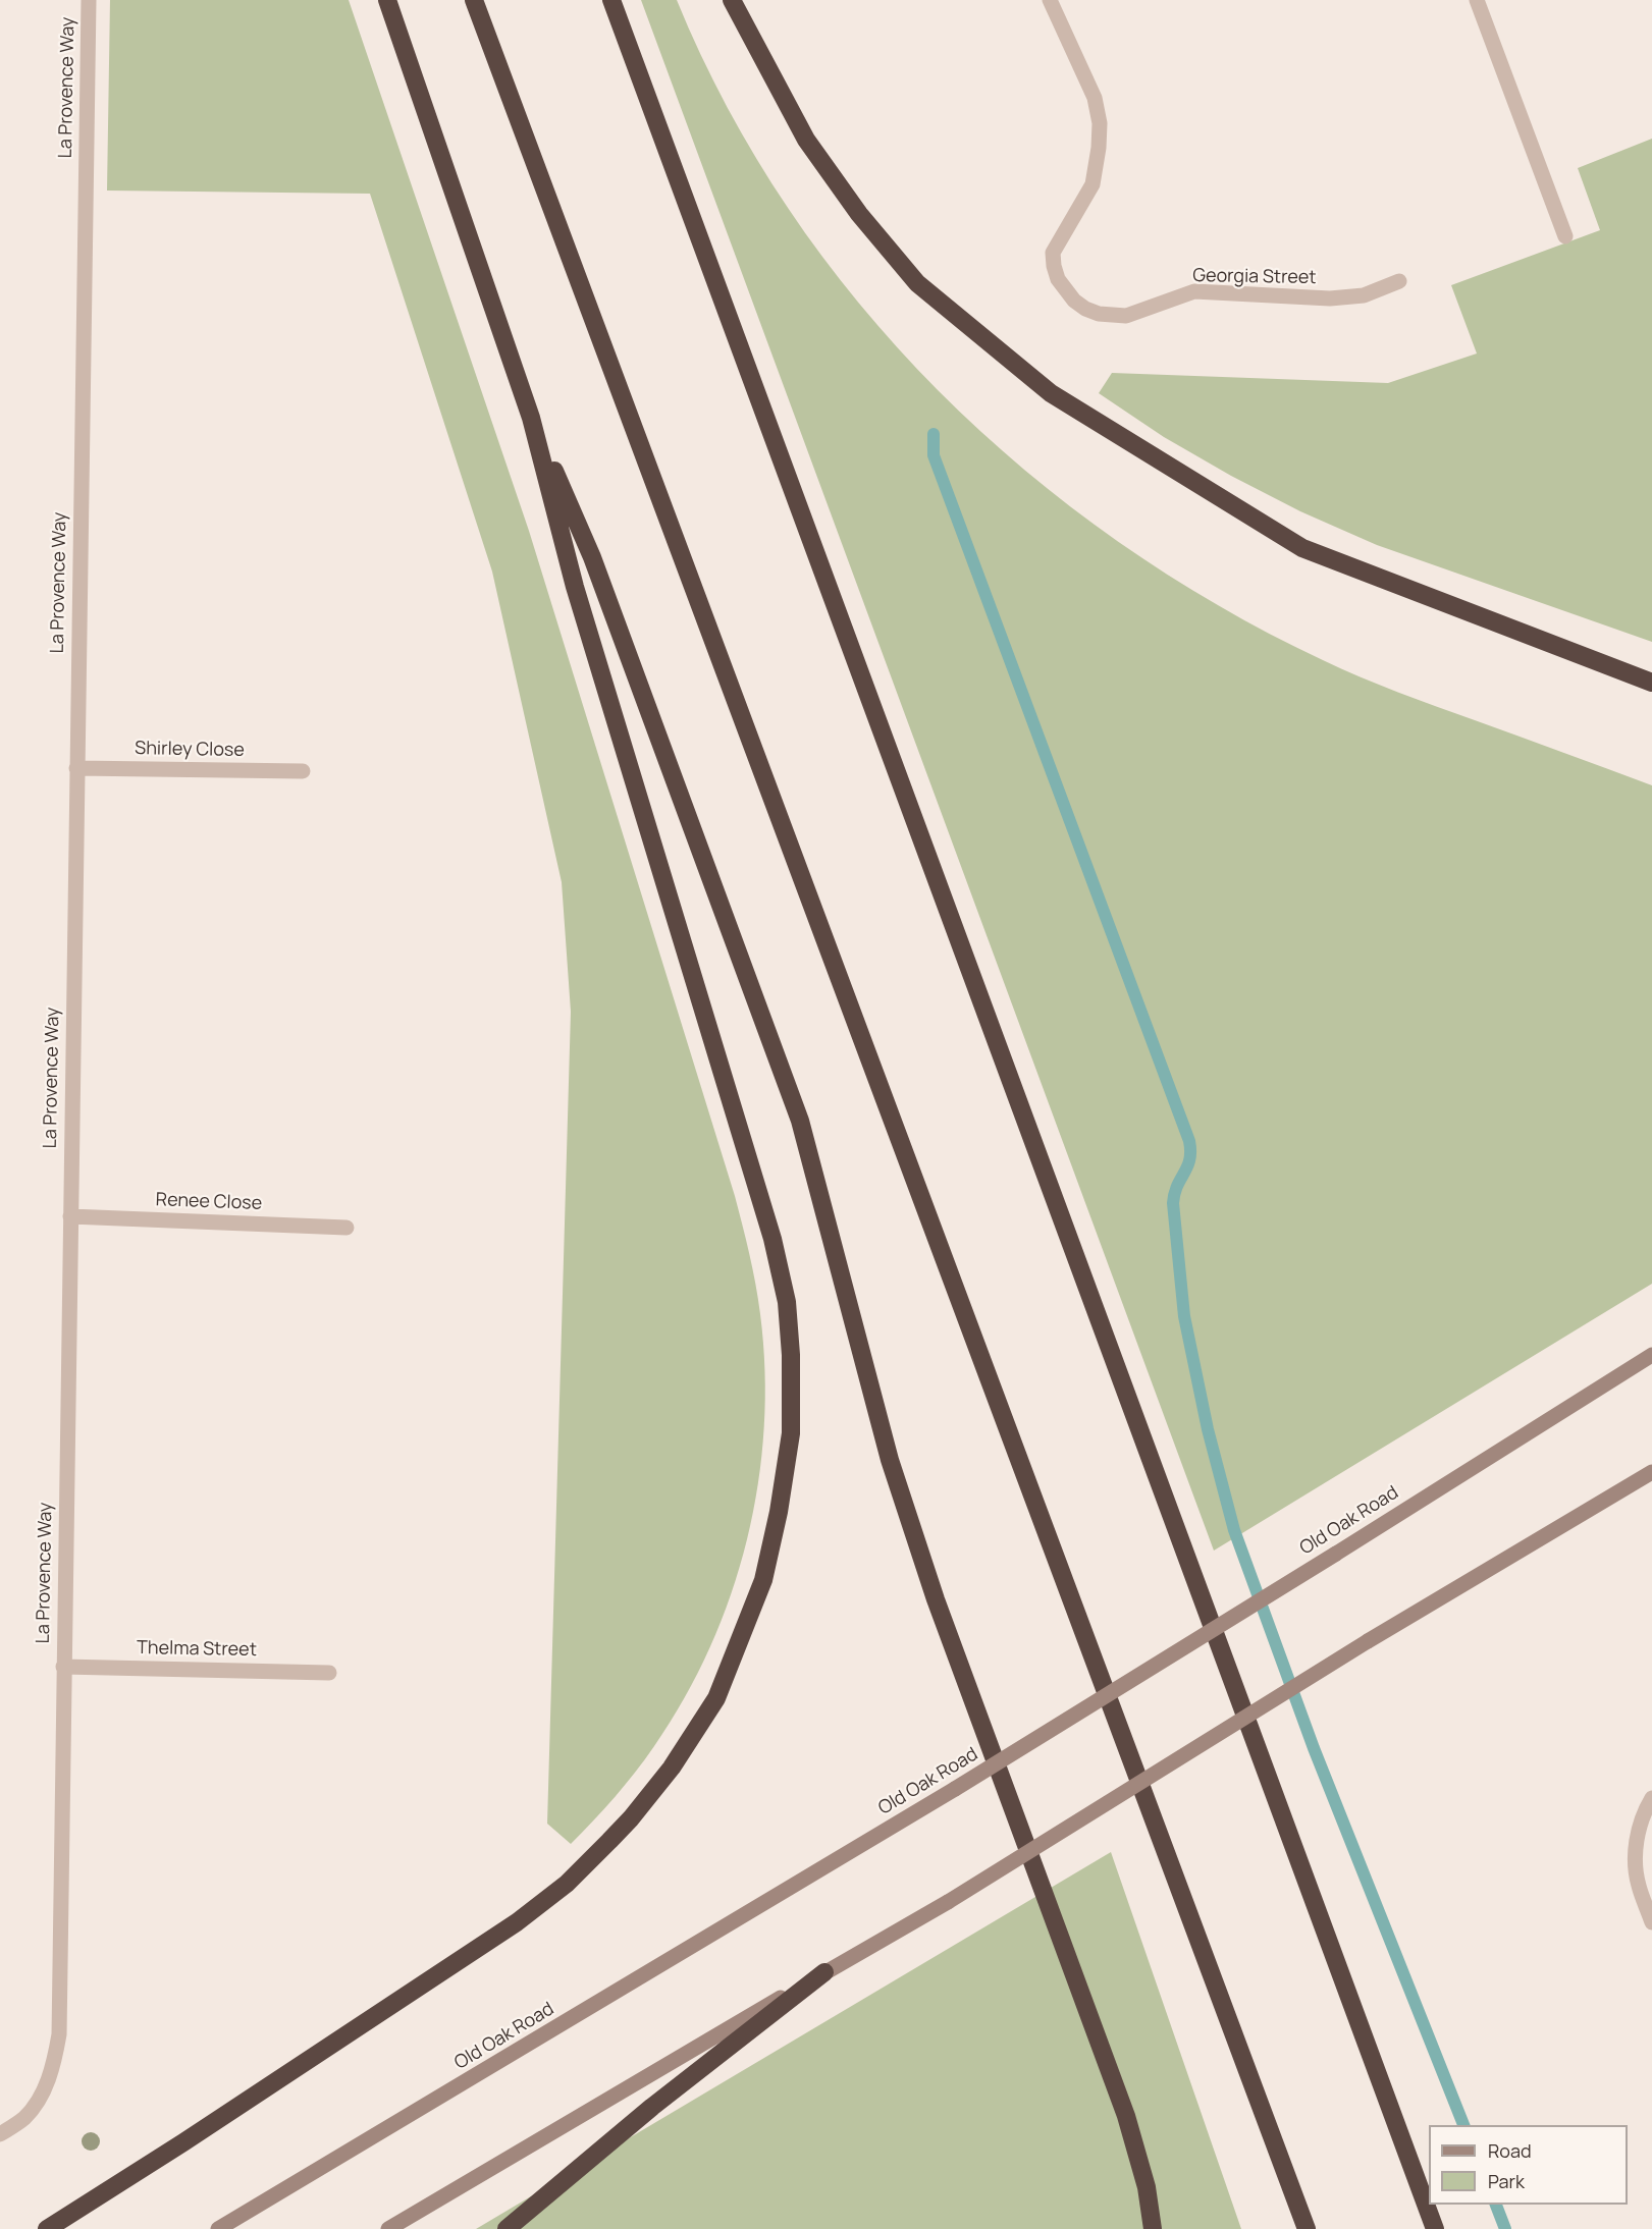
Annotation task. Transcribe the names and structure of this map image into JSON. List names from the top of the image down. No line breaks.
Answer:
{"streets":{"main road":["Old Oak Road"],"street":["La Provence Way","Georgia Street","Shirley Close","Renee Close","Thelma Street"]},"crossings":[["La Provence Way","Shirley Close"],["La Provence Way","Renee Close"],["La Provence Way","Thelma Street"]],"legend":["Road","Park"]}
